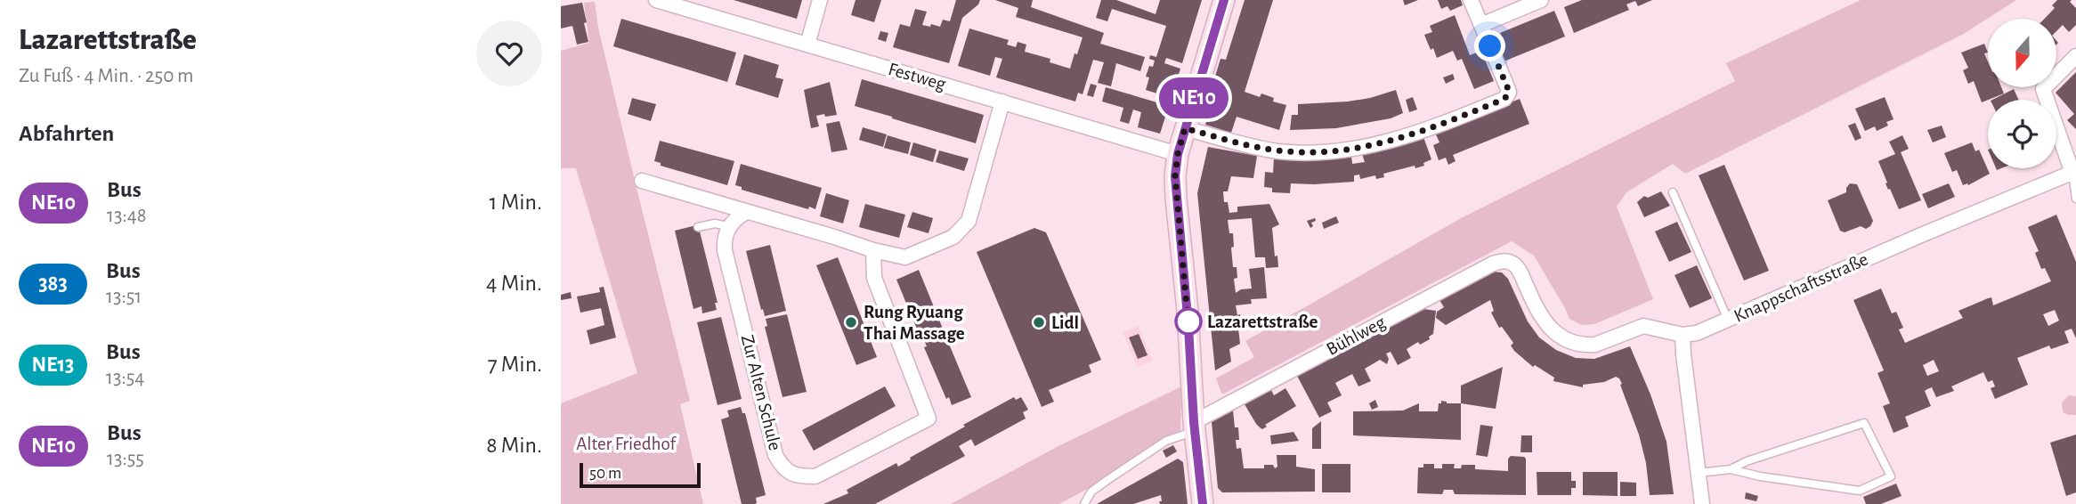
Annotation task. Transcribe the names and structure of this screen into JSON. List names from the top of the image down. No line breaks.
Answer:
{"streets":{"street":["Festweg","Knappschaftsstraße","Bühlweg","Zur Alten Schule"]},"crossings":[["Knappschaftsstraße","Bühlweg"]],"parks":["Alter Friedhof"],"places":["Lazarettstraße","Rung Ryuang Thai Massage","Lidl"],"lines":["bus line NE10"],"scale_bar":"50 m","north":"bottom","page":{"heading":[["Lazarettstraße","Zu Fuß · 4 Min. · 250 m"],"Abfahrten"],"on_map":"NE10","list":[{"mark":"NE10","name":"Bus","note":"13:48","value":"1 Min."},{"mark":"383","name":"Bus","note":"13:51","value":"4 Min."},{"mark":"NE13","name":"Bus","note":"13:54","value":"7 Min."},{"mark":"NE10","name":"Bus","note":"13:55","value":"8 Min."}],"scale":"50 m"}}
